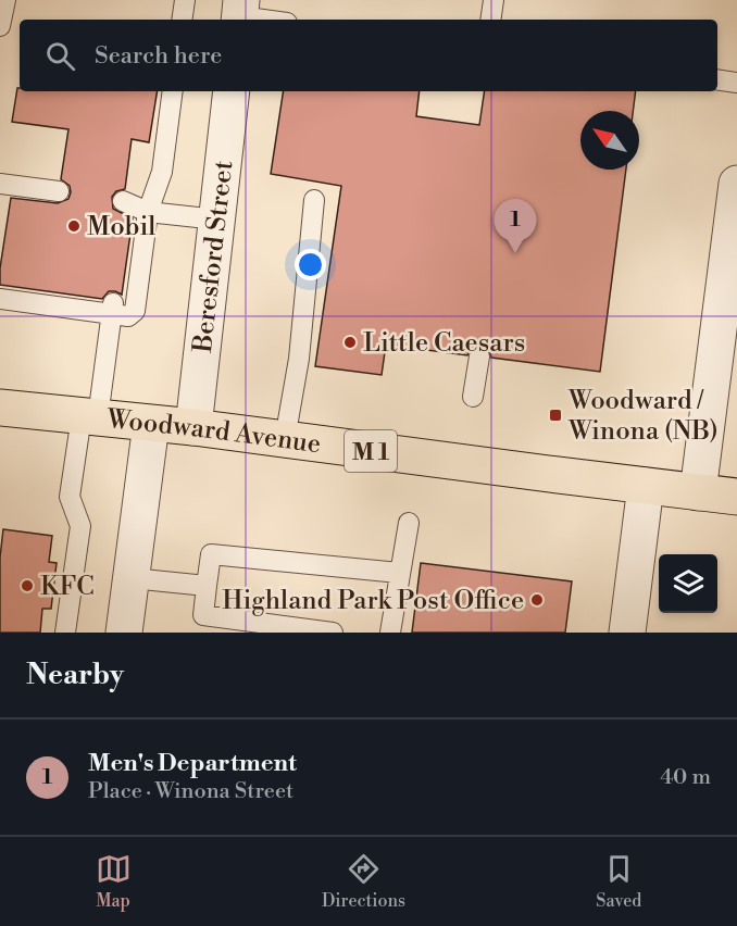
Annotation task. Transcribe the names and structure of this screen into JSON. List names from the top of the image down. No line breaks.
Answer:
{"streets":{"main road":["Woodward Avenue","M 1"],"street":["Beresford Street"]},"crossings":[["Beresford Street","Woodward Avenue"]],"places":{"other":["Mobil","Little Caesars","KFC","Highland Park Post Office"],"transit":["Woodward / Winona (NB)"]},"north":"top left","page":{"search":"Search here","pins":"1","heading":"Nearby","list":[{"mark":"1","name":"Men's Department","note":"Place · Winona Street","value":"40 m"}],"nav":["Map","Directions","Saved"]}}
